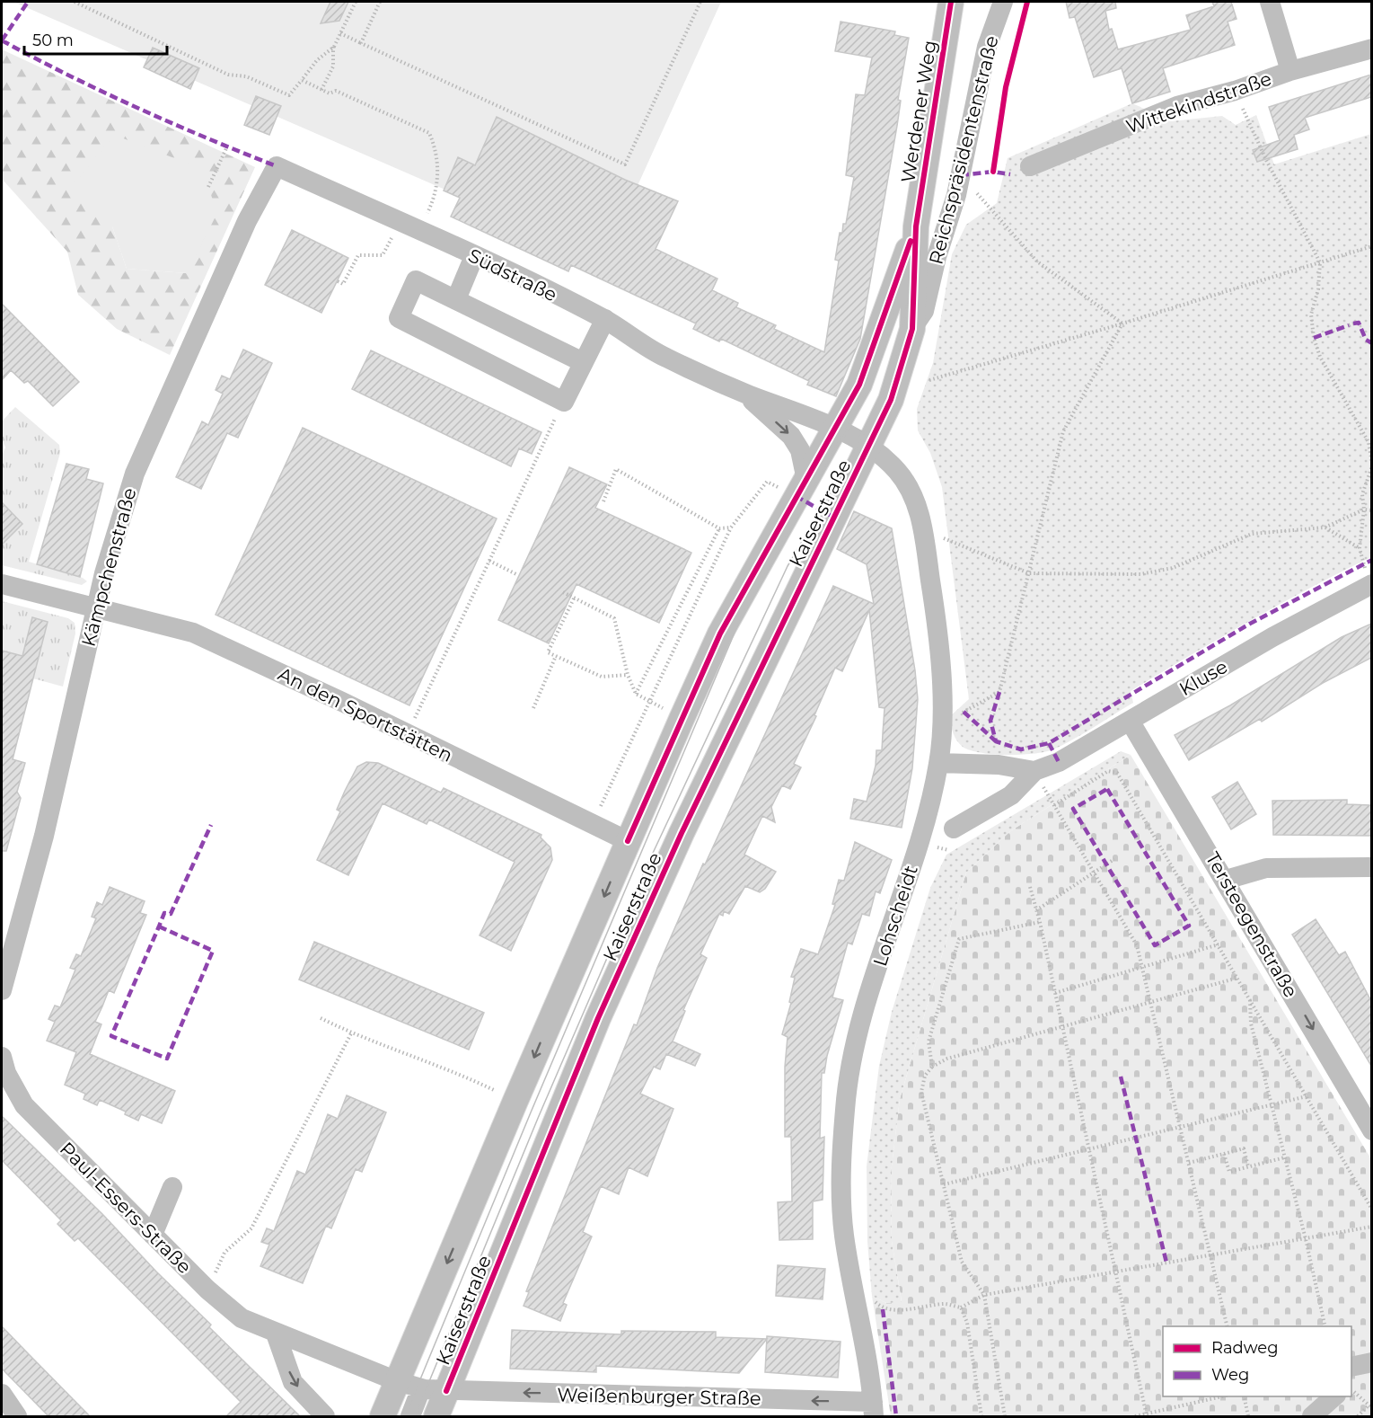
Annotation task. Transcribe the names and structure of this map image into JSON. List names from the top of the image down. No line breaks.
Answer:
{"streets":{"main road":["Werdener Weg","Kaiserstraße"],"street":["Wittekindstraße","Reichspräsidentenstraße","Südstraße","Kämpchenstraße","Kluse","An den Sportstätten","Lohscheidt","Tersteegenstraße","Paul-Essers-Straße","Weißenburger Straße"]},"crossings":[["Werdener Weg","Reichspräsidentenstraße"],["Werdener Weg","Südstraße"],["Werdener Weg","Kaiserstraße"],["Werdener Weg","Lohscheidt"],["Südstraße","Kaiserstraße"],["Südstraße","Kämpchenstraße"],["Südstraße","Lohscheidt"],["Kaiserstraße","An den Sportstätten"],["Kaiserstraße","Lohscheidt"],["Kaiserstraße","Paul-Essers-Straße"],["Kaiserstraße","Weißenburger Straße"],["Kämpchenstraße","An den Sportstätten"],["Kluse","Tersteegenstraße"],["Lohscheidt","Weißenburger Straße"],["Paul-Essers-Straße","Weißenburger Straße"]],"one_way":["Tersteegenstraße","Weißenburger Straße"],"legend":["Radweg","Weg"],"scale_bar":"50 m"}
